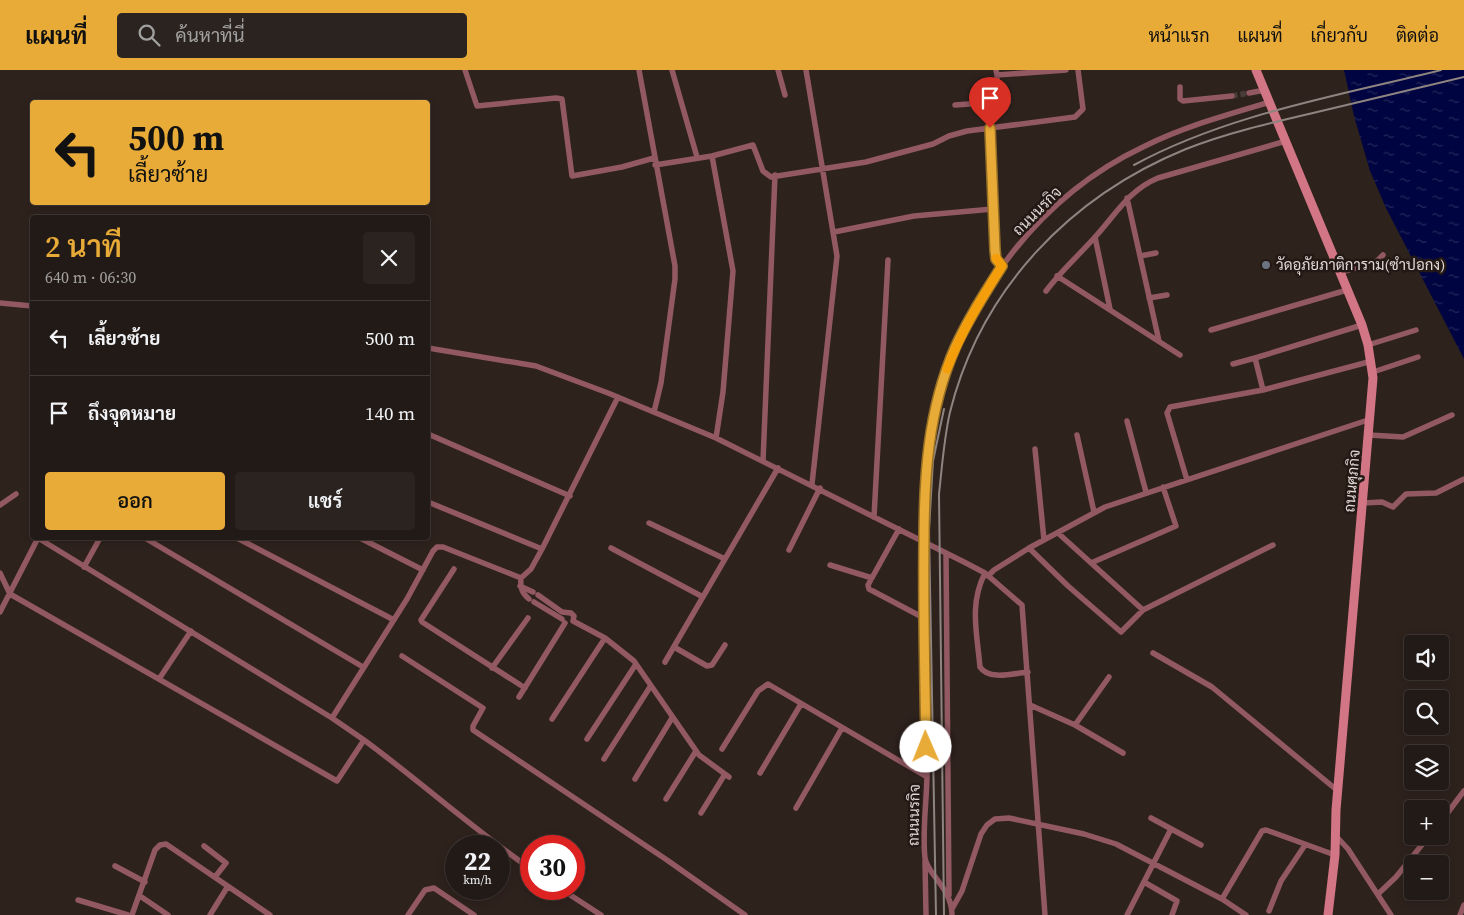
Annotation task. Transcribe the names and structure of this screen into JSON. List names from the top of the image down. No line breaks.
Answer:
{"streets":{"main road":["ถนนศุภกิจ"],"street":["ถนนนรกิจ"]},"crossings":[["ถนนนรกิจ","ถนนศุภกิจ"]],"places":["วัดอุภัยภาติการาม(ซำปอกง)"],"page":{"header":"แผนที่","search":"ค้นหาที่นี่","nav":["หน้าแรก","แผนที่","เกี่ยวกับ","ติดต่อ"],"turn":["500 m","เลี้ยวซ้าย"],"heading":["2 นาที","640 m · 06:30"],"list":[{"name":"เลี้ยวซ้าย","value":"500 m"},{"name":"ถึงจุดหมาย","value":"140 m"}],"buttons":["ออก","แชร์"],"map_buttons":["+","−"],"speed":"22 km/h","limit":"30"}}
